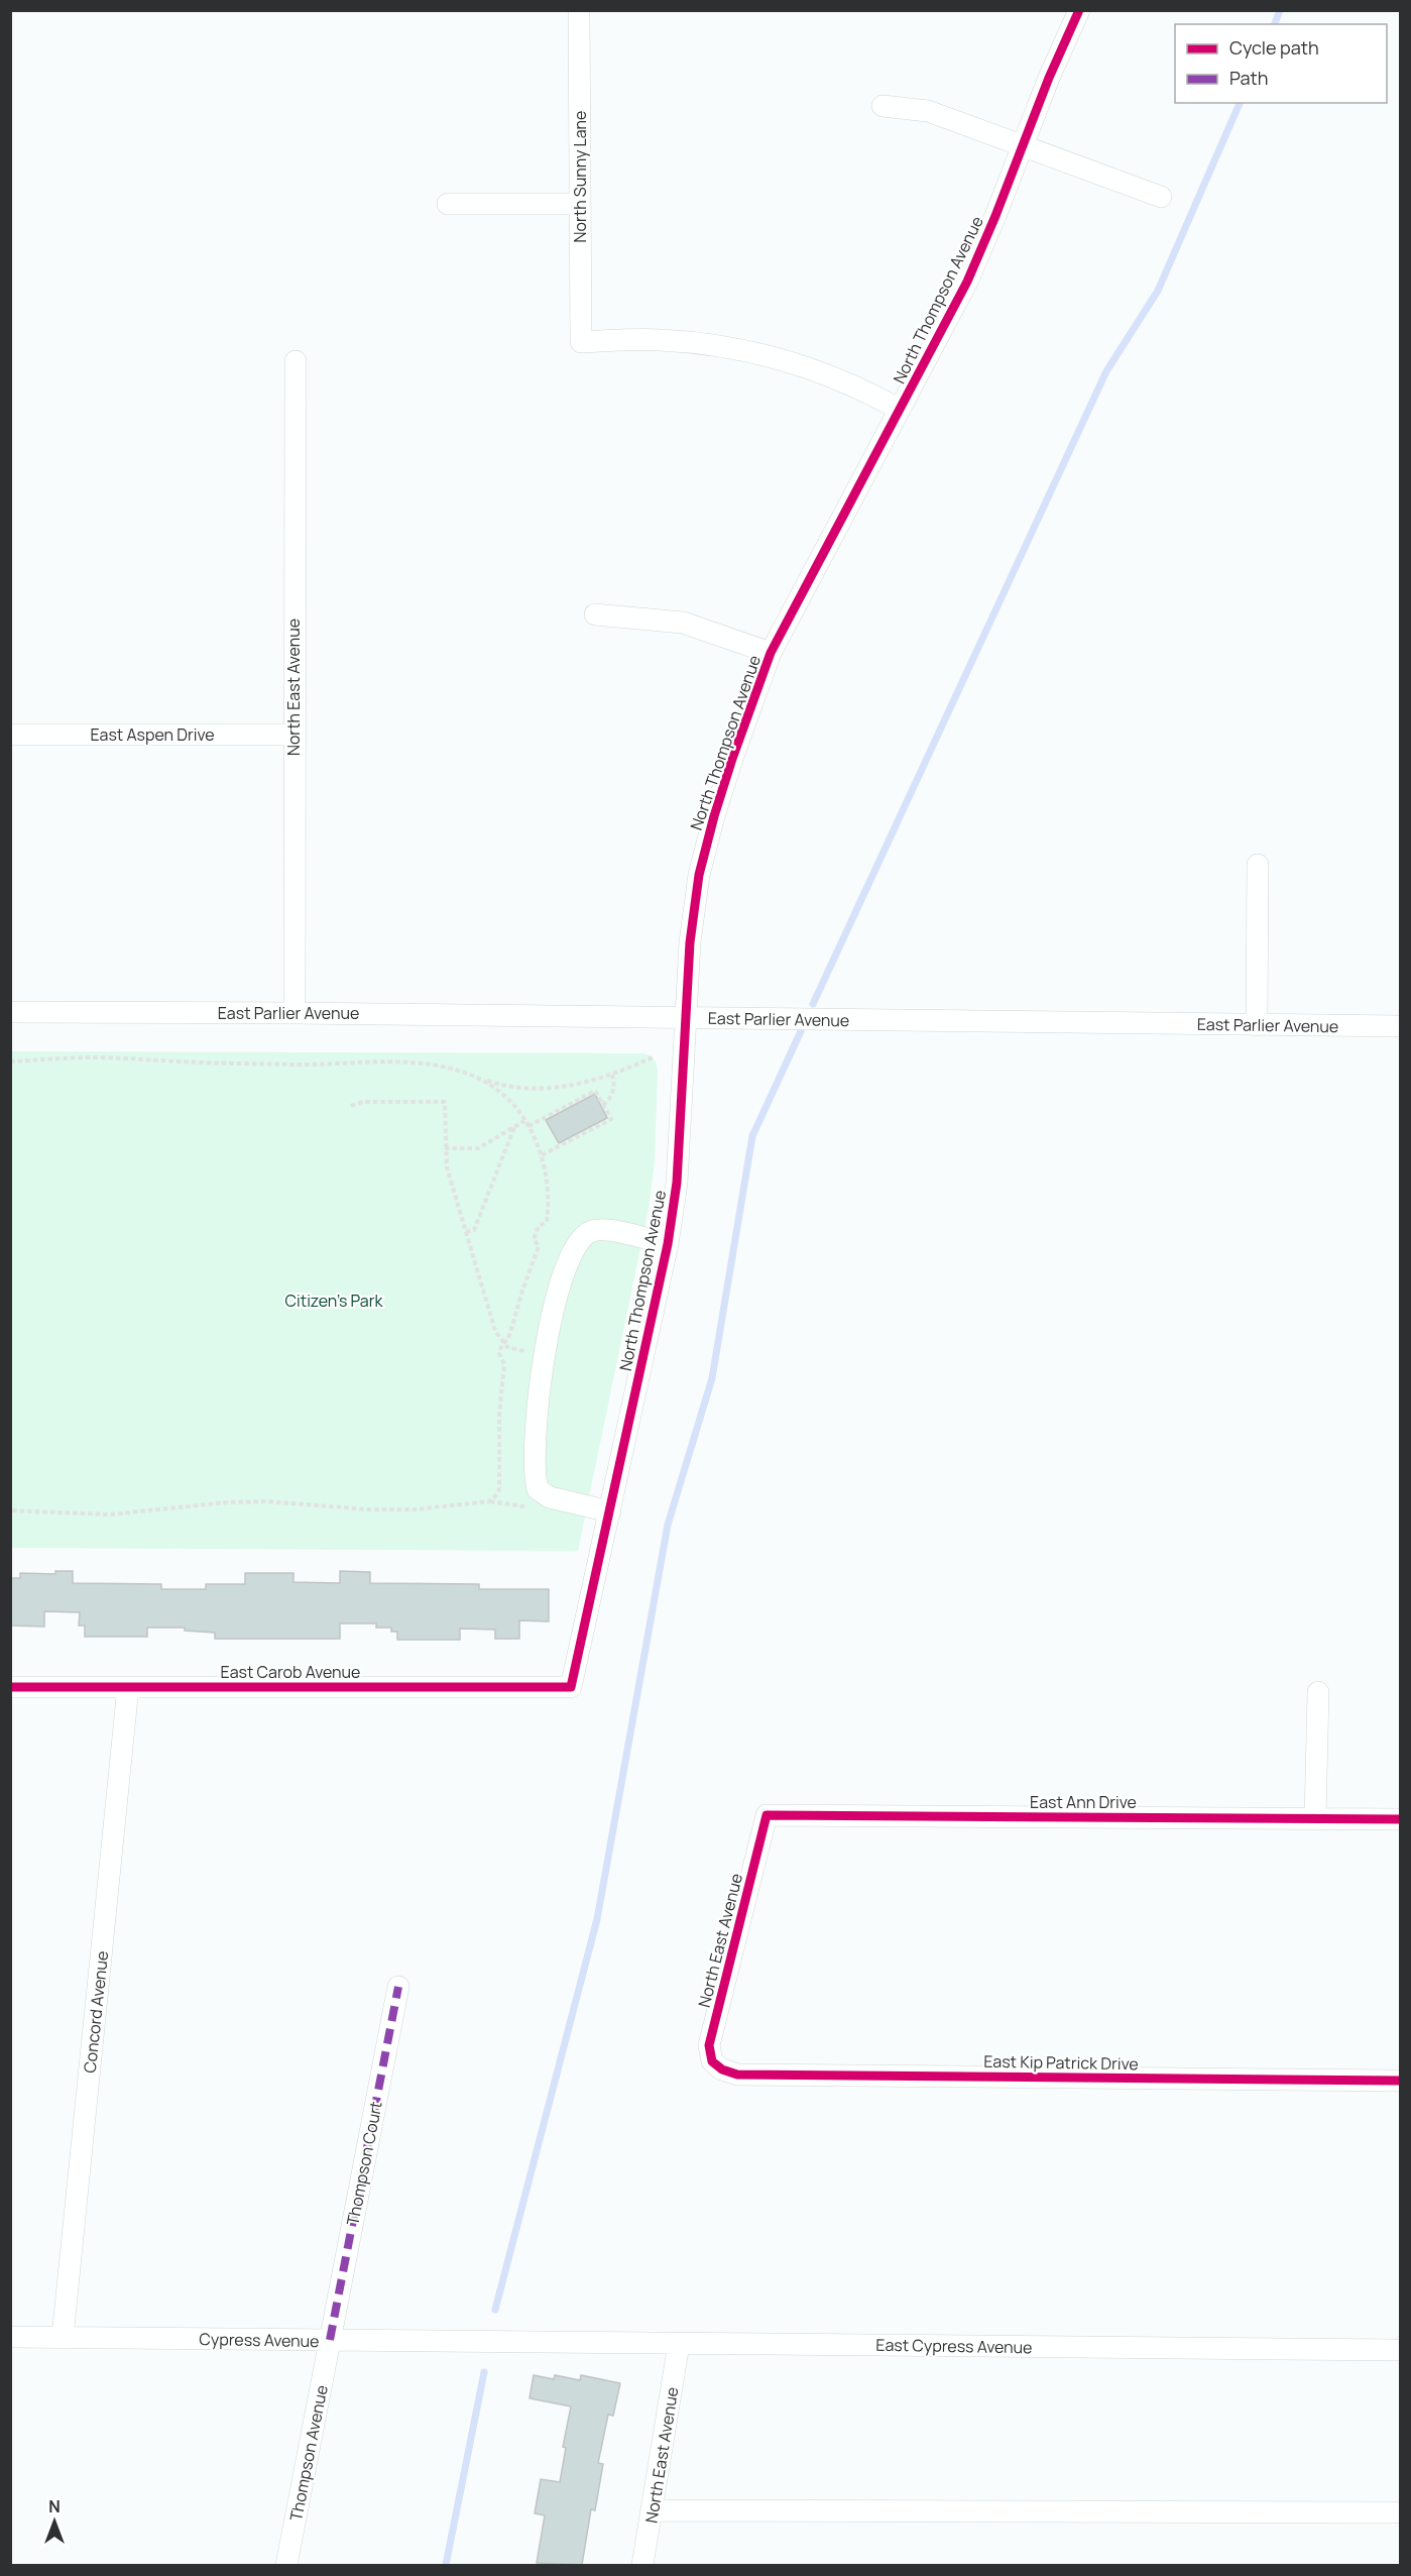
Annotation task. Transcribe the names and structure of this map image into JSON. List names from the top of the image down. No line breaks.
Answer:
{"streets":{"street":["North Sunny Lane","North Thompson Avenue","North East Avenue","East Aspen Drive","East Parlier Avenue","East Carob Avenue","East Ann Drive","Concord Avenue","East Kip Patrick Drive","Thompson Court","Cypress Avenue","East Cypress Avenue","Thompson Avenue"]},"crossings":[["North Sunny Lane","North Thompson Avenue"],["North Thompson Avenue","East Parlier Avenue"],["North Thompson Avenue","East Carob Avenue"],["North East Avenue","East Aspen Drive"],["North East Avenue","East Parlier Avenue"],["North East Avenue","East Ann Drive"],["North East Avenue","East Kip Patrick Drive"],["North East Avenue","East Cypress Avenue"],["East Carob Avenue","Concord Avenue"],["Concord Avenue","Cypress Avenue"],["Thompson Court","Cypress Avenue"],["Thompson Court","Thompson Avenue"],["Cypress Avenue","East Cypress Avenue"],["Cypress Avenue","Thompson Avenue"]],"parks":["Citizen's Park"],"legend":["Cycle path","Path"],"north":"top"}
